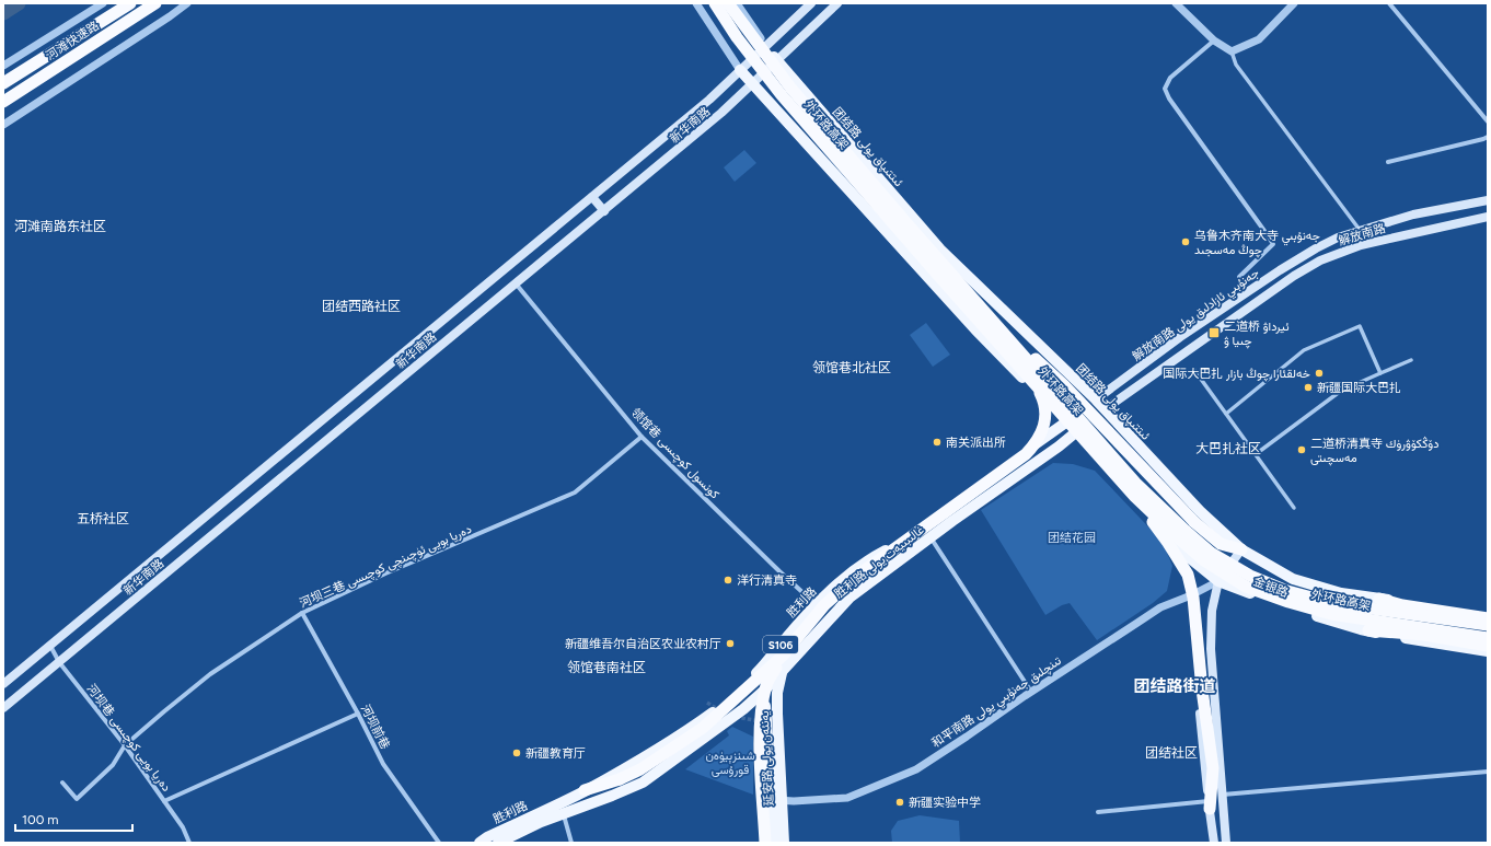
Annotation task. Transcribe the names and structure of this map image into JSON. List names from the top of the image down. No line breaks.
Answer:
{"streets":{"highway":["河滩快速路","外环路高架"],"main road":["新华南路","团结路 ئىتتىپاق يولى","解放南路","解放南路 جەنۇبىي ئازادلىق يولى","胜利路 غالىبىيەت يولى","金银路","胜利路","S106","延安路 يەنئەن يولى"],"street":["领馆巷 كونسول كوچىسى","河坝三巷 دەريا بويى ئۈچىنچى كوچىسى","和平南路 تىنچلىق جەنۇبىي يولى","河坝前巷","河坝巷 دەريا بويى كوچىسى"]},"crossings":[["新华南路","团结路 ئىتتىپاق يولى"],["新华南路","领馆巷 كونسول كوچىسى"],["新华南路","河坝巷 دەريا بويى كوچىسى"],["团结路 ئىتتىپاق يولى","解放南路"],["团结路 ئىتتىپاق يولى","解放南路 جەنۇبىي ئازادلىق يولى"],["团结路 ئىتتىپاق يولى","胜利路 غالىبىيەت يولى"],["团结路 ئىتتىپاق يولى","金银路"],["团结路 ئىتتىپاق يولى","胜利路"],["解放南路","胜利路 غالىبىيەت يولى"],["解放南路 جەنۇبىي ئازادلىق يولى","胜利路"],["领馆巷 كونسول كوچىسى","河坝三巷 دەريا بويى ئۈچىنچى كوچىسى"],["领馆巷 كونسول كوچىسى","胜利路"],["胜利路 غالىبىيەت يولى","S106"],["胜利路 غالىبىيەت يولى","延安路 يەنئەن يولى"],["河坝三巷 دەريا بويى ئۈچىنچى كوچىسى","河坝前巷"],["河坝三巷 دەريا بويى ئۈچىنچى كوچىسى","河坝巷 دەريا بويى كوچىسى"],["金银路","和平南路 تىنچلىق جەنۇبىي يولى"],["胜利路","S106"],["S106","和平南路 تىنچلىق جەنۇبىي يولى"],["S106","延安路 يەنئەن يولى"],["和平南路 تىنچلىق جەنۇبىي يولى","延安路 يەنئەن يولى"]],"districts":["河滩南路东社区","团结西路社区","领馆巷北社区","大巴扎社区","五桥社区","领馆巷南社区","团结路街道","团结社区"],"parks":["团结花园","شىنزېيۈەن قورۇسى"],"places":{"other":["乌鲁木齐南大寺 جەنۇبىي چوڭ مەسجىد","国际大巴扎 خەلقئارا چوڭ بازار","新疆国际大巴扎","南关派出所","二道桥清真寺 دۆڭكۆۋرۈك مەسچىتى","洋行清真寺","新疆维吾尔自治区农业农村厅","新疆教育厅","新疆实验中学"],"transit":["二道桥 ئيرداۋ چىيا ۋ"]},"scale_bar":"100 m"}
